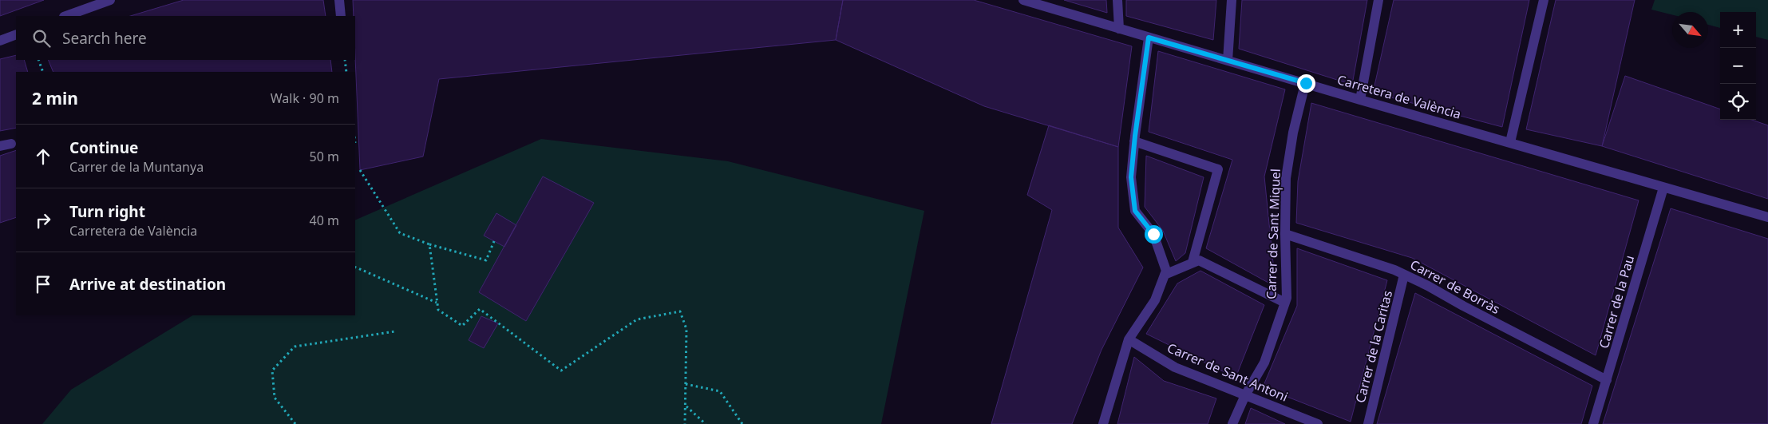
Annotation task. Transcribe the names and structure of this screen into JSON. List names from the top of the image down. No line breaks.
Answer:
{"streets":{"street":["Carretera de València","Carrer de Sant Miquel","Carrer de Borràs","Carrer de la Pau","Carrer de la Caritas","Carrer de Sant Antoni"]},"crossings":[["Carretera de València","Carrer de Sant Miquel"],["Carretera de València","Carrer de la Pau"],["Carrer de Sant Miquel","Carrer de Borràs"],["Carrer de Sant Miquel","Carrer de Sant Antoni"],["Carrer de Borràs","Carrer de la Pau"],["Carrer de Borràs","Carrer de la Caritas"]],"north":"bottom right","page":{"map_buttons":["+","−"],"search":"Search here","heading":["2 min","Walk · 90 m"],"list":[["Continue","Carrer de la Muntanya","50 m"],["Turn right","Carretera de València","40 m"],"Arrive at destination"]}}
